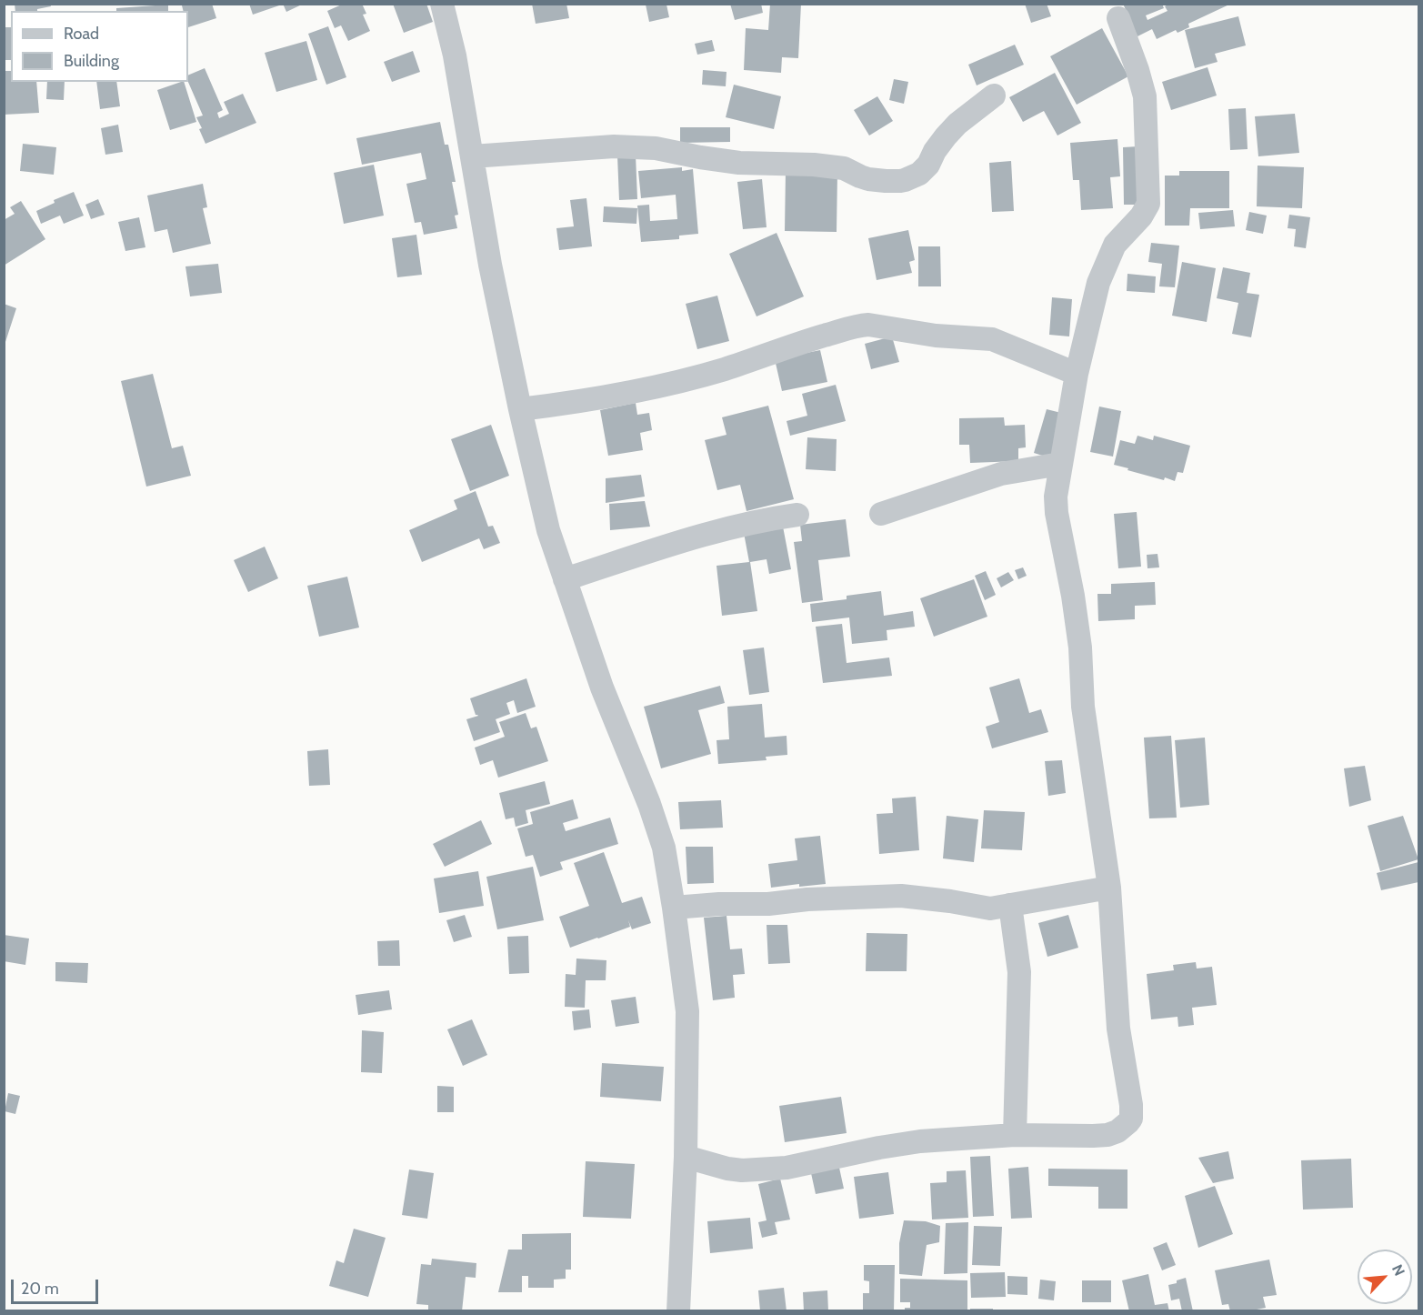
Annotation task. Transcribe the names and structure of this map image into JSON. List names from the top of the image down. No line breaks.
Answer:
{"legend":["Road","Building"],"scale_bar":"20 m","north":"top right"}
